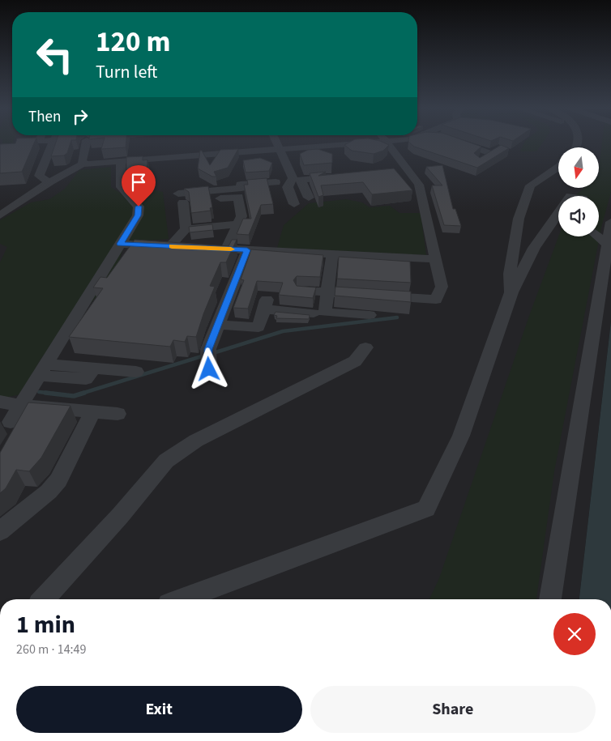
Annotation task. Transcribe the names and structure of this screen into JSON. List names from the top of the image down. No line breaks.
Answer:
{"north":"bottom","page":{"turn":["120 m","Turn left"],"then":"Then","heading":["1 min","260 m · 14:49"],"buttons":["Exit","Share"]}}
